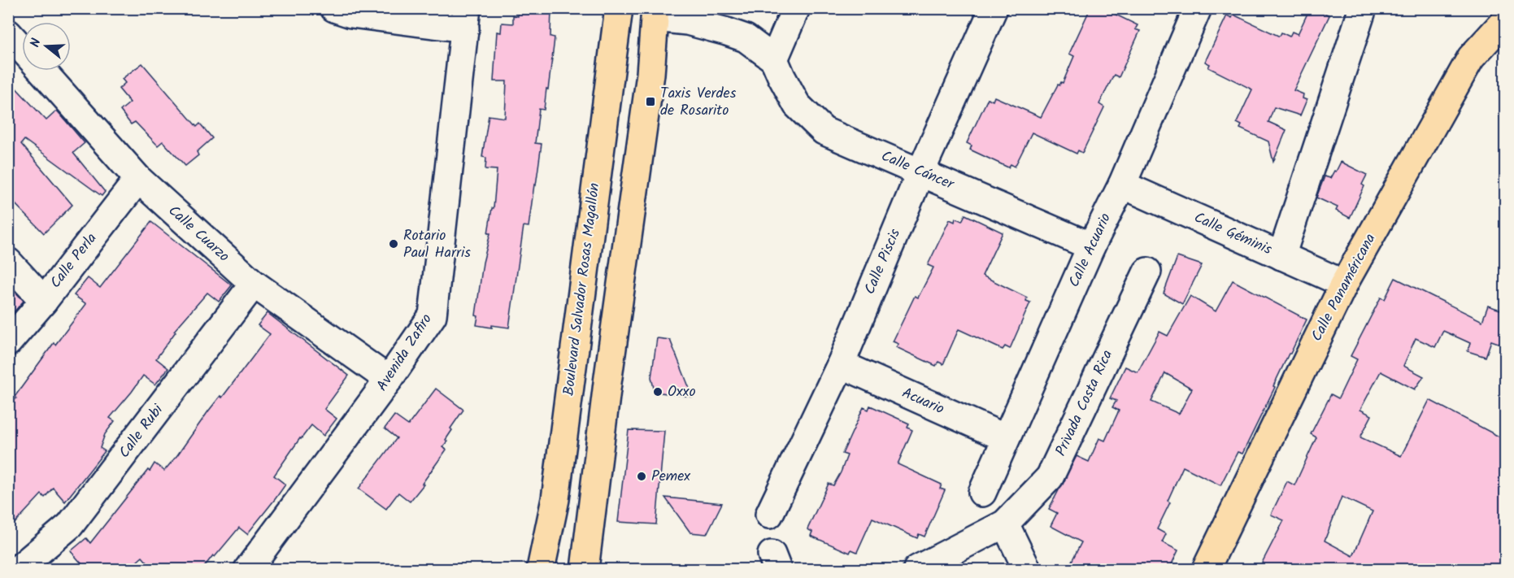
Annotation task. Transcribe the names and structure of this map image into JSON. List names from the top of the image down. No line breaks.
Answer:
{"streets":{"main road":["Calle Panaméricana","Boulevard Salvador Rosas Magallón"],"street":["Calle Cáncer","Calle Cuarzo","Calle Géminis","Calle Acuario","Calle Perla","Calle Piscis","Avenida Zafiro","Acuario","Privada Costa Rica","Calle Rubi"]},"crossings":[["Calle Cáncer","Calle Acuario"],["Calle Cáncer","Calle Piscis"],["Calle Cuarzo","Calle Perla"],["Calle Cuarzo","Avenida Zafiro"],["Calle Cuarzo","Calle Rubi"],["Calle Géminis","Calle Acuario"],["Calle Géminis","Calle Panaméricana"],["Calle Acuario","Acuario"],["Calle Piscis","Acuario"]],"places":{"transit":["Taxis Verdes de Rosarito"],"other":["Rotario Paul Harris","Oxxo","Pemex"]},"north":"left"}
